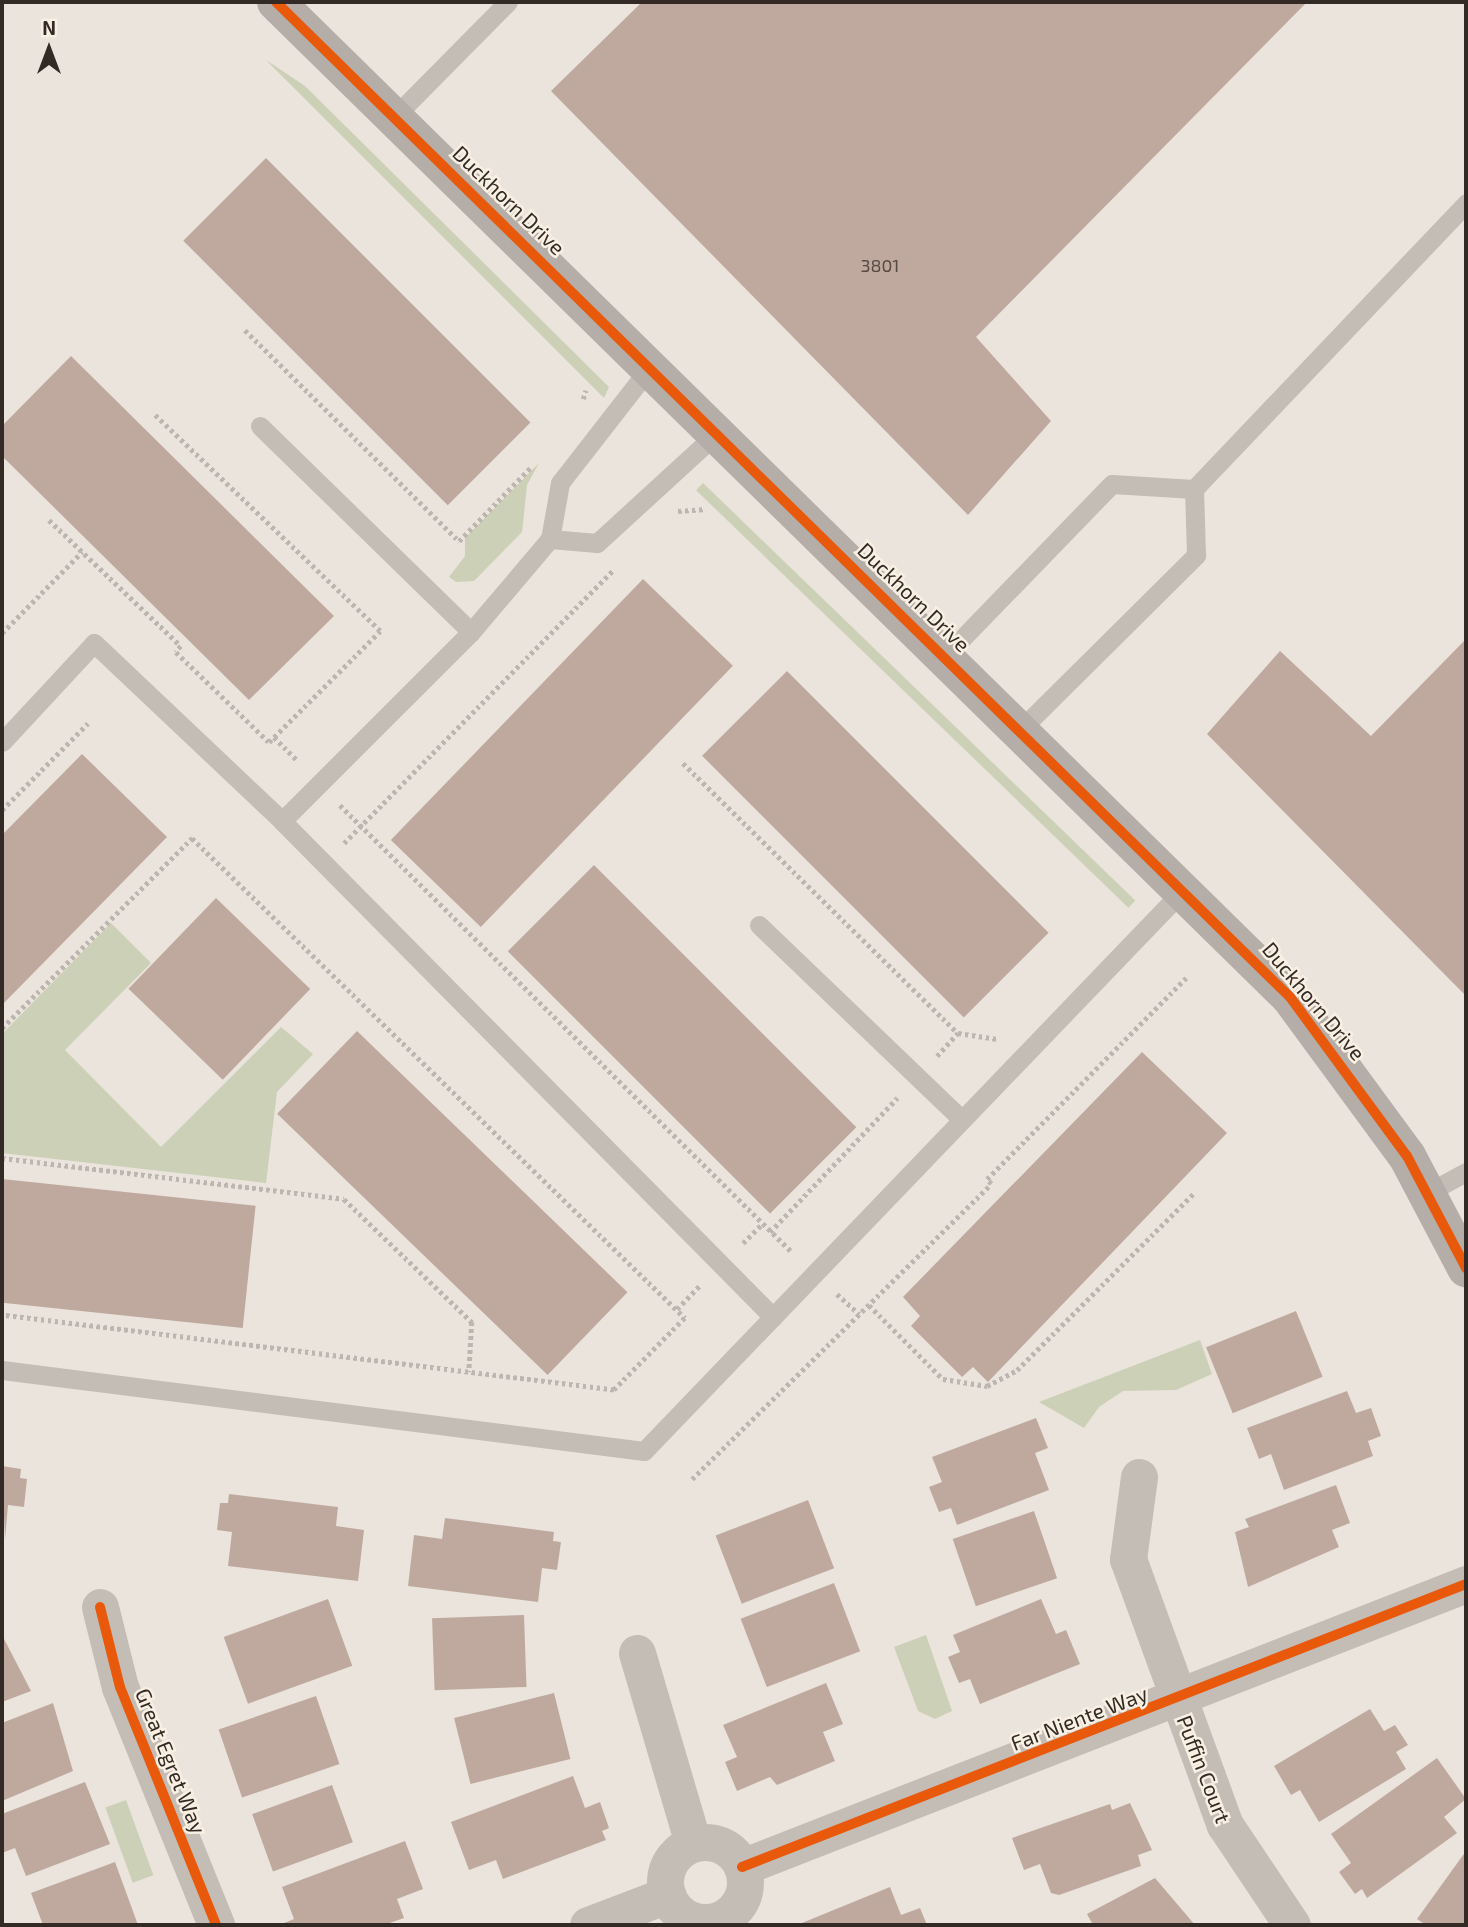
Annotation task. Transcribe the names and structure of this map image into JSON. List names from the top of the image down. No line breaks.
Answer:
{"streets":{"street":["Duckhorn Drive","Far Niente Way","Great Egret Way","Puffin Court"]},"crossings":[["Far Niente Way","Puffin Court"]],"house_numbers":["3801"],"north":"top"}
